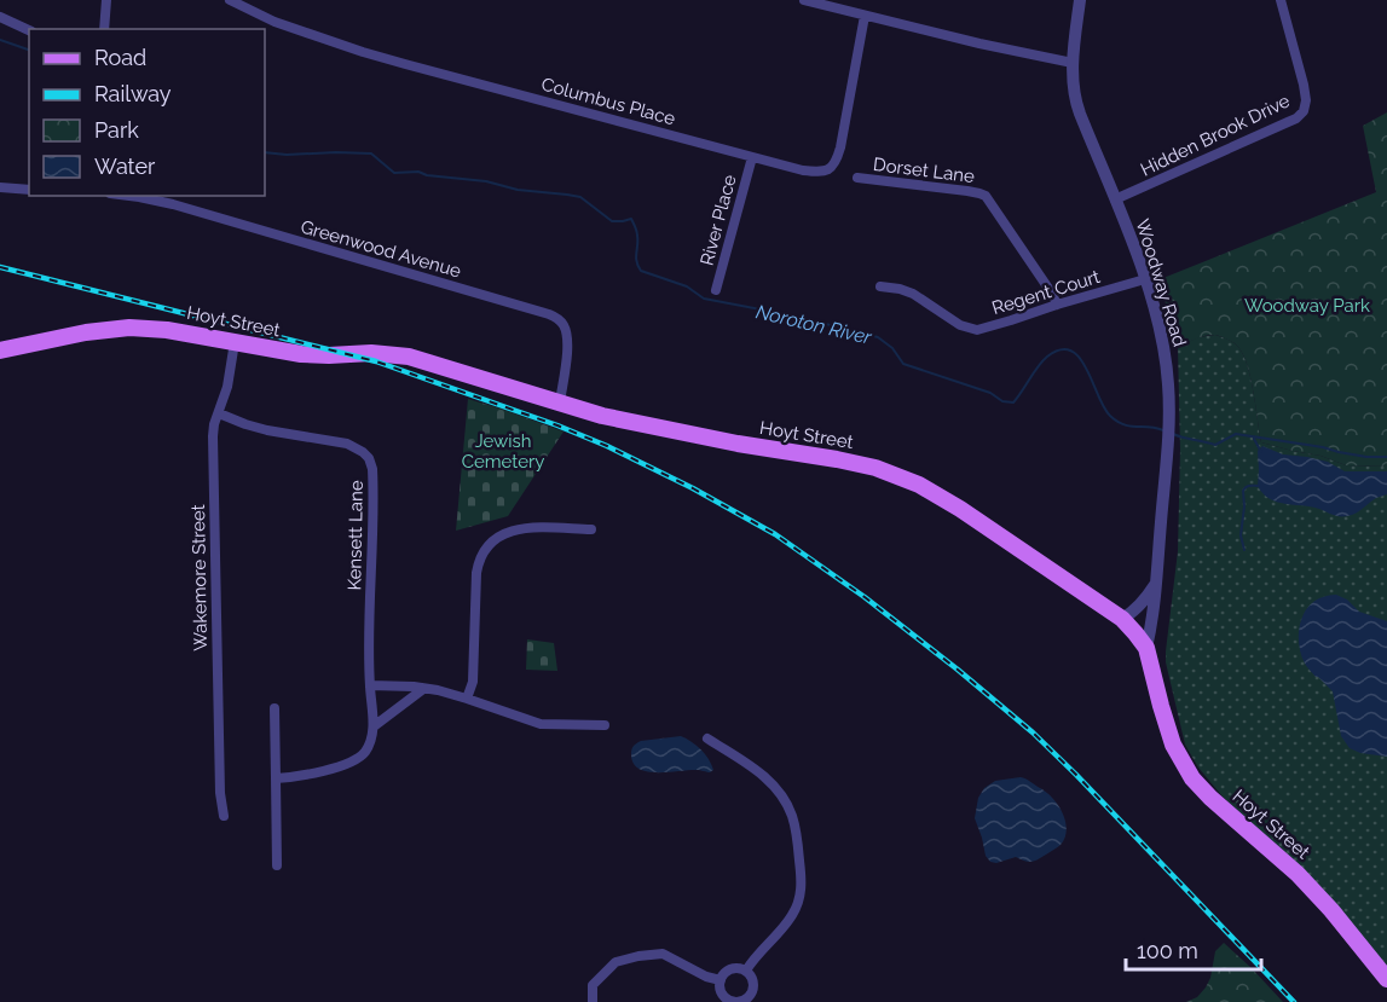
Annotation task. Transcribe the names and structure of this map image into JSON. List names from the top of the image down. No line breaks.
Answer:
{"streets":{"main road":["Hoyt Street"],"street":["Columbus Place","Hidden Brook Drive","Dorset Lane","River Place","Greenwood Avenue","Woodway Road","Regent Court","Kensett Lane","Wakemore Street"]},"crossings":[["Columbus Place","River Place"],["Hidden Brook Drive","Woodway Road"],["Dorset Lane","Regent Court"],["Greenwood Avenue","Hoyt Street"],["Woodway Road","Regent Court"],["Woodway Road","Hoyt Street"],["Hoyt Street","Wakemore Street"],["Kensett Lane","Wakemore Street"]],"water":["Noroton River"],"parks":["Woodway Park","Jewish Cemetery"],"legend":["Road","Railway","Park","Water"],"scale_bar":"100 m"}
